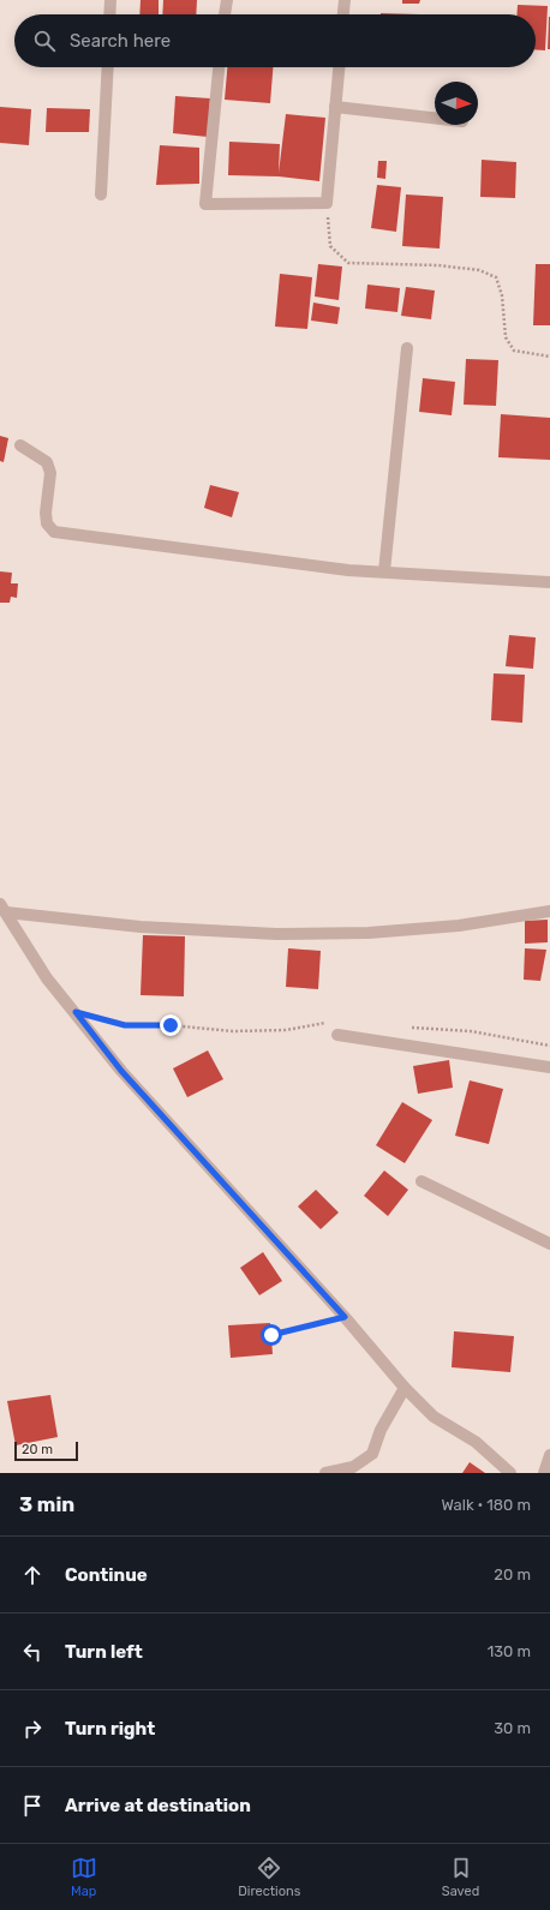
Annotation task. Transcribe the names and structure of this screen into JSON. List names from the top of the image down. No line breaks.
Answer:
{"scale_bar":"20 m","north":"right","page":{"search":"Search here","scale":"20 m","heading":["3 min","Walk · 180 m"],"list":[["Continue","20 m"],["Turn left","130 m"],["Turn right","30 m"],"Arrive at destination"],"nav":["Map","Directions","Saved"]}}
